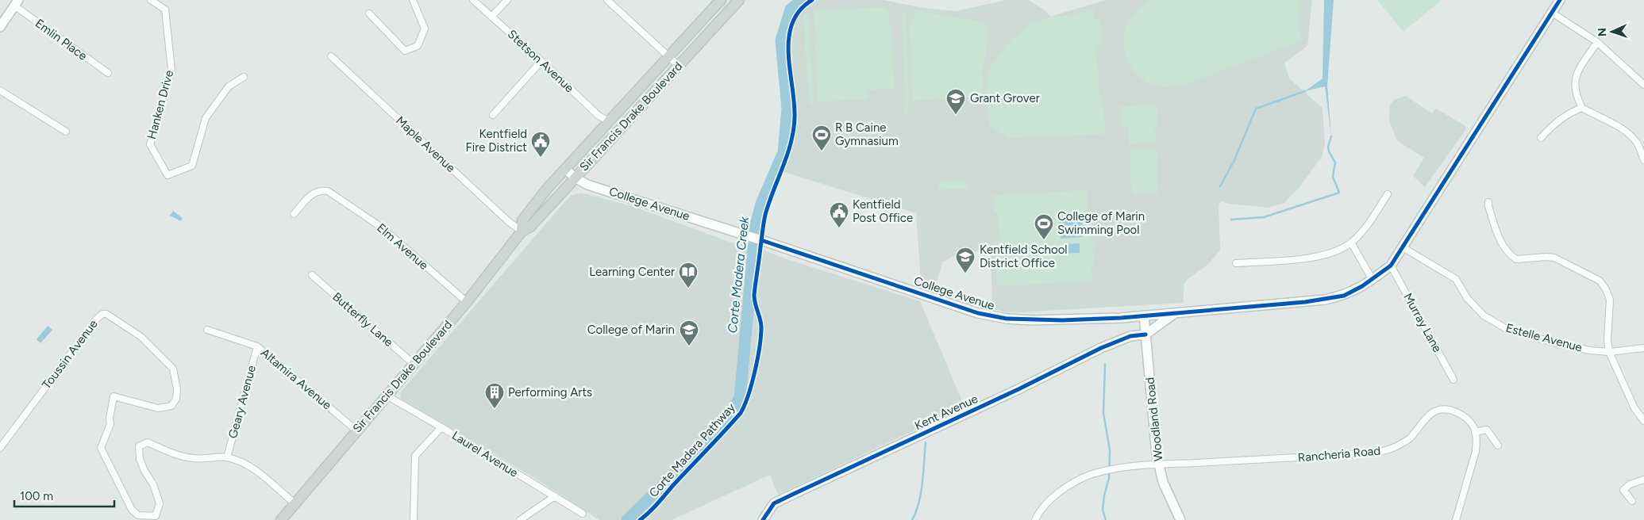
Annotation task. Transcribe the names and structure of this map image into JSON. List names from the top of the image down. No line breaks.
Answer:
{"streets":{"main road":["Sir Francis Drake Boulevard","College Avenue","Kent Avenue","Woodland Road"],"street":["Emlin Place","Stetson Avenue","Hanken Drive","Maple Avenue","Elm Avenue","Butterfly Lane","Murray Lane","Estelle Avenue","Toussin Avenue","Altamira Avenue","Geary Avenue","Laurel Avenue","Rancheria Road"],"cycle path":["Corte Madera Pathway"]},"crossings":[["Stetson Avenue","Sir Francis Drake Boulevard"],["Sir Francis Drake Boulevard","Maple Avenue"],["Sir Francis Drake Boulevard","College Avenue"],["Sir Francis Drake Boulevard","Elm Avenue"],["Sir Francis Drake Boulevard","Butterfly Lane"],["Sir Francis Drake Boulevard","Toussin Avenue"],["Sir Francis Drake Boulevard","Altamira Avenue"],["Sir Francis Drake Boulevard","Laurel Avenue"],["College Avenue","Murray Lane"],["College Avenue","Estelle Avenue"],["College Avenue","Woodland Road"],["Toussin Avenue","Geary Avenue"],["Altamira Avenue","Geary Avenue"],["Kent Avenue","Woodland Road"],["Woodland Road","Rancheria Road"]],"water":["Corte Madera Creek"],"places":{"school or university":["Grant Grover","Kentfield School District Office","College of Marin"],"sports":["R B Caine Gymnasium","College of Marin Swimming Pool"],"public building":["Kentfield Fire District","Kentfield Post Office"],"library":["Learning Center"],"building":["Performing Arts"]},"scale_bar":"100 m","north":"left"}
